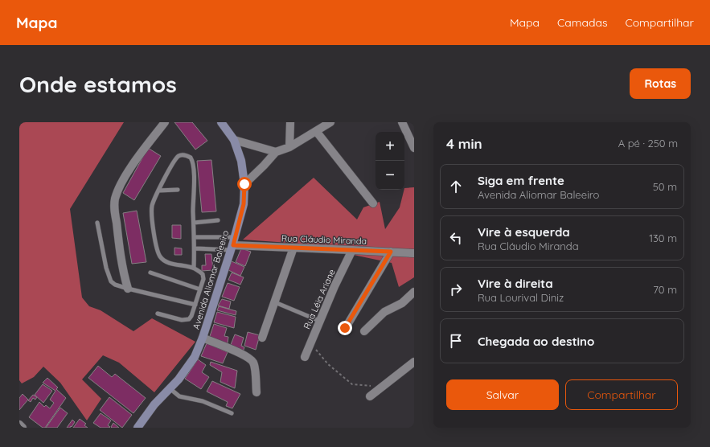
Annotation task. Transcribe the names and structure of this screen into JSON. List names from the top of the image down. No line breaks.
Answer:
{"streets":{"main road":["Avenida Aliomar Baleeiro"],"street":["Rua Cláudio Miranda","Rua Léia Ariane"]},"crossings":[["Rua Cláudio Miranda","Avenida Aliomar Baleeiro"],["Rua Cláudio Miranda","Rua Léia Ariane"]],"page":{"header":"Mapa","nav":["Mapa","Camadas","Compartilhar"],"buttons":["Rotas",["Salvar","Compartilhar"]],"title":"Onde estamos","heading":["4 min","A pé · 250 m"],"map_buttons":["+","−"],"list":[["Siga em frente","Avenida Aliomar Baleeiro","50 m"],["Vire à esquerda","Rua Cláudio Miranda","130 m"],["Vire à direita","Rua Lourival Diniz","70 m"],"Chegada ao destino"]}}
